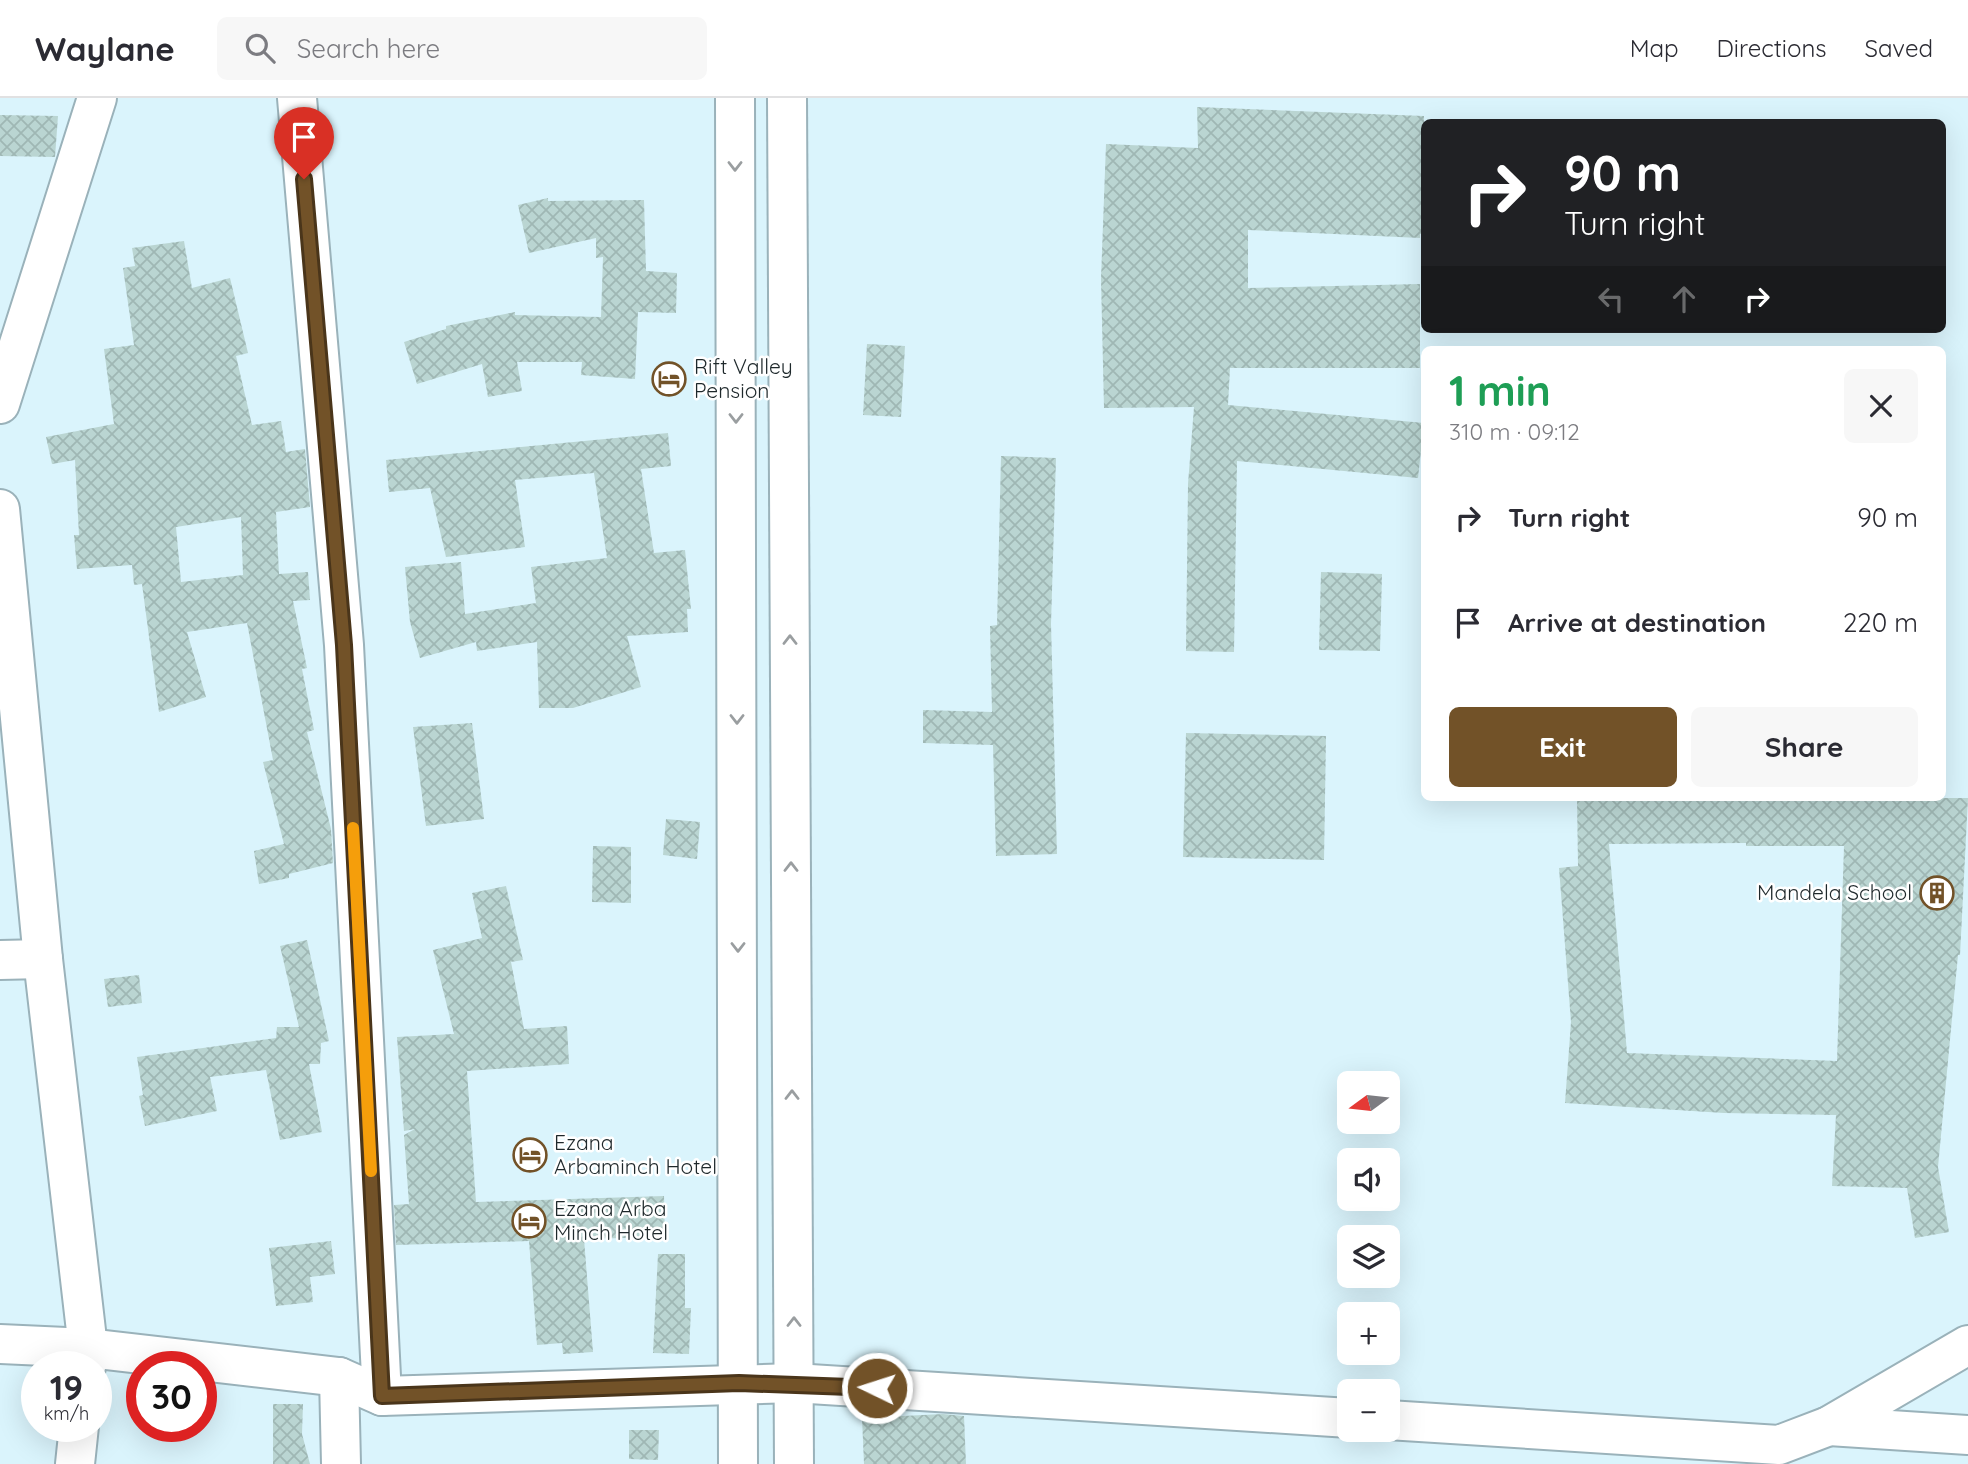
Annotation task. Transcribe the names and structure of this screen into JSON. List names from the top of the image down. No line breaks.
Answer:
{"places":{"hotel":["Rift Valley Pension","Ezana Arbaminch Hotel","Ezana Arba Minch Hotel"],"building":["Mandela School"]},"north":"left","page":{"header":"Waylane","search":"Search here","nav":["Map","Directions","Saved"],"turn":["90 m","Turn right"],"heading":["1 min","310 m · 09:12"],"list":[{"name":"Turn right","value":"90 m"},{"name":"Arrive at destination","value":"220 m"}],"buttons":["Exit","Share"],"map_buttons":["+","−"],"speed":"19 km/h","limit":"30"}}
